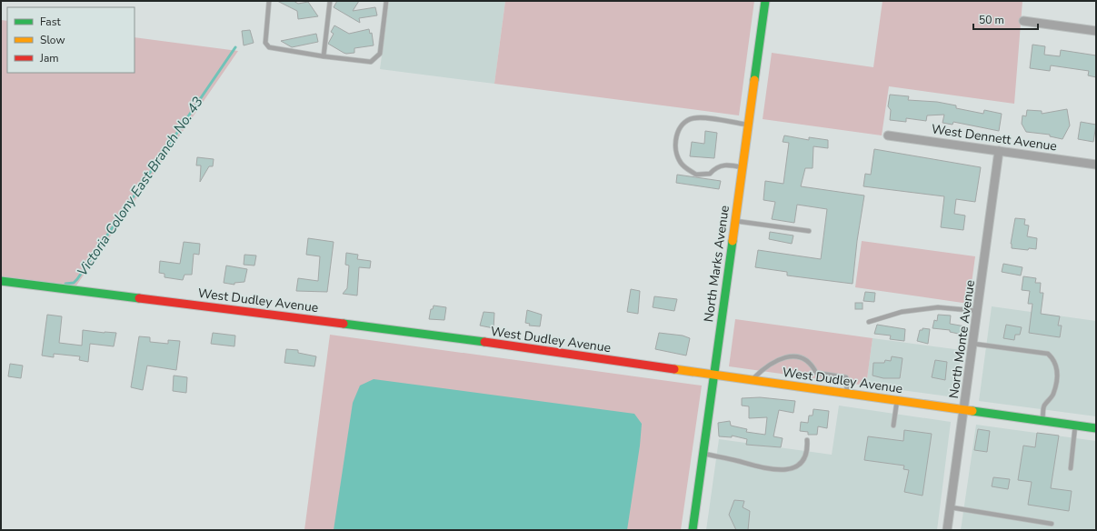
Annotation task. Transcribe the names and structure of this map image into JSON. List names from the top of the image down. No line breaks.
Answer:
{"streets":{"street":["West Dennett Avenue","North Marks Avenue","West Dudley Avenue","North Monte Avenue"]},"crossings":[["West Dennett Avenue","North Monte Avenue"],["North Marks Avenue","West Dudley Avenue"],["West Dudley Avenue","North Monte Avenue"]],"water":["Victoria Colony East Branch No. 43"],"legend":["Fast","Slow","Jam"],"scale_bar":"50 m"}
